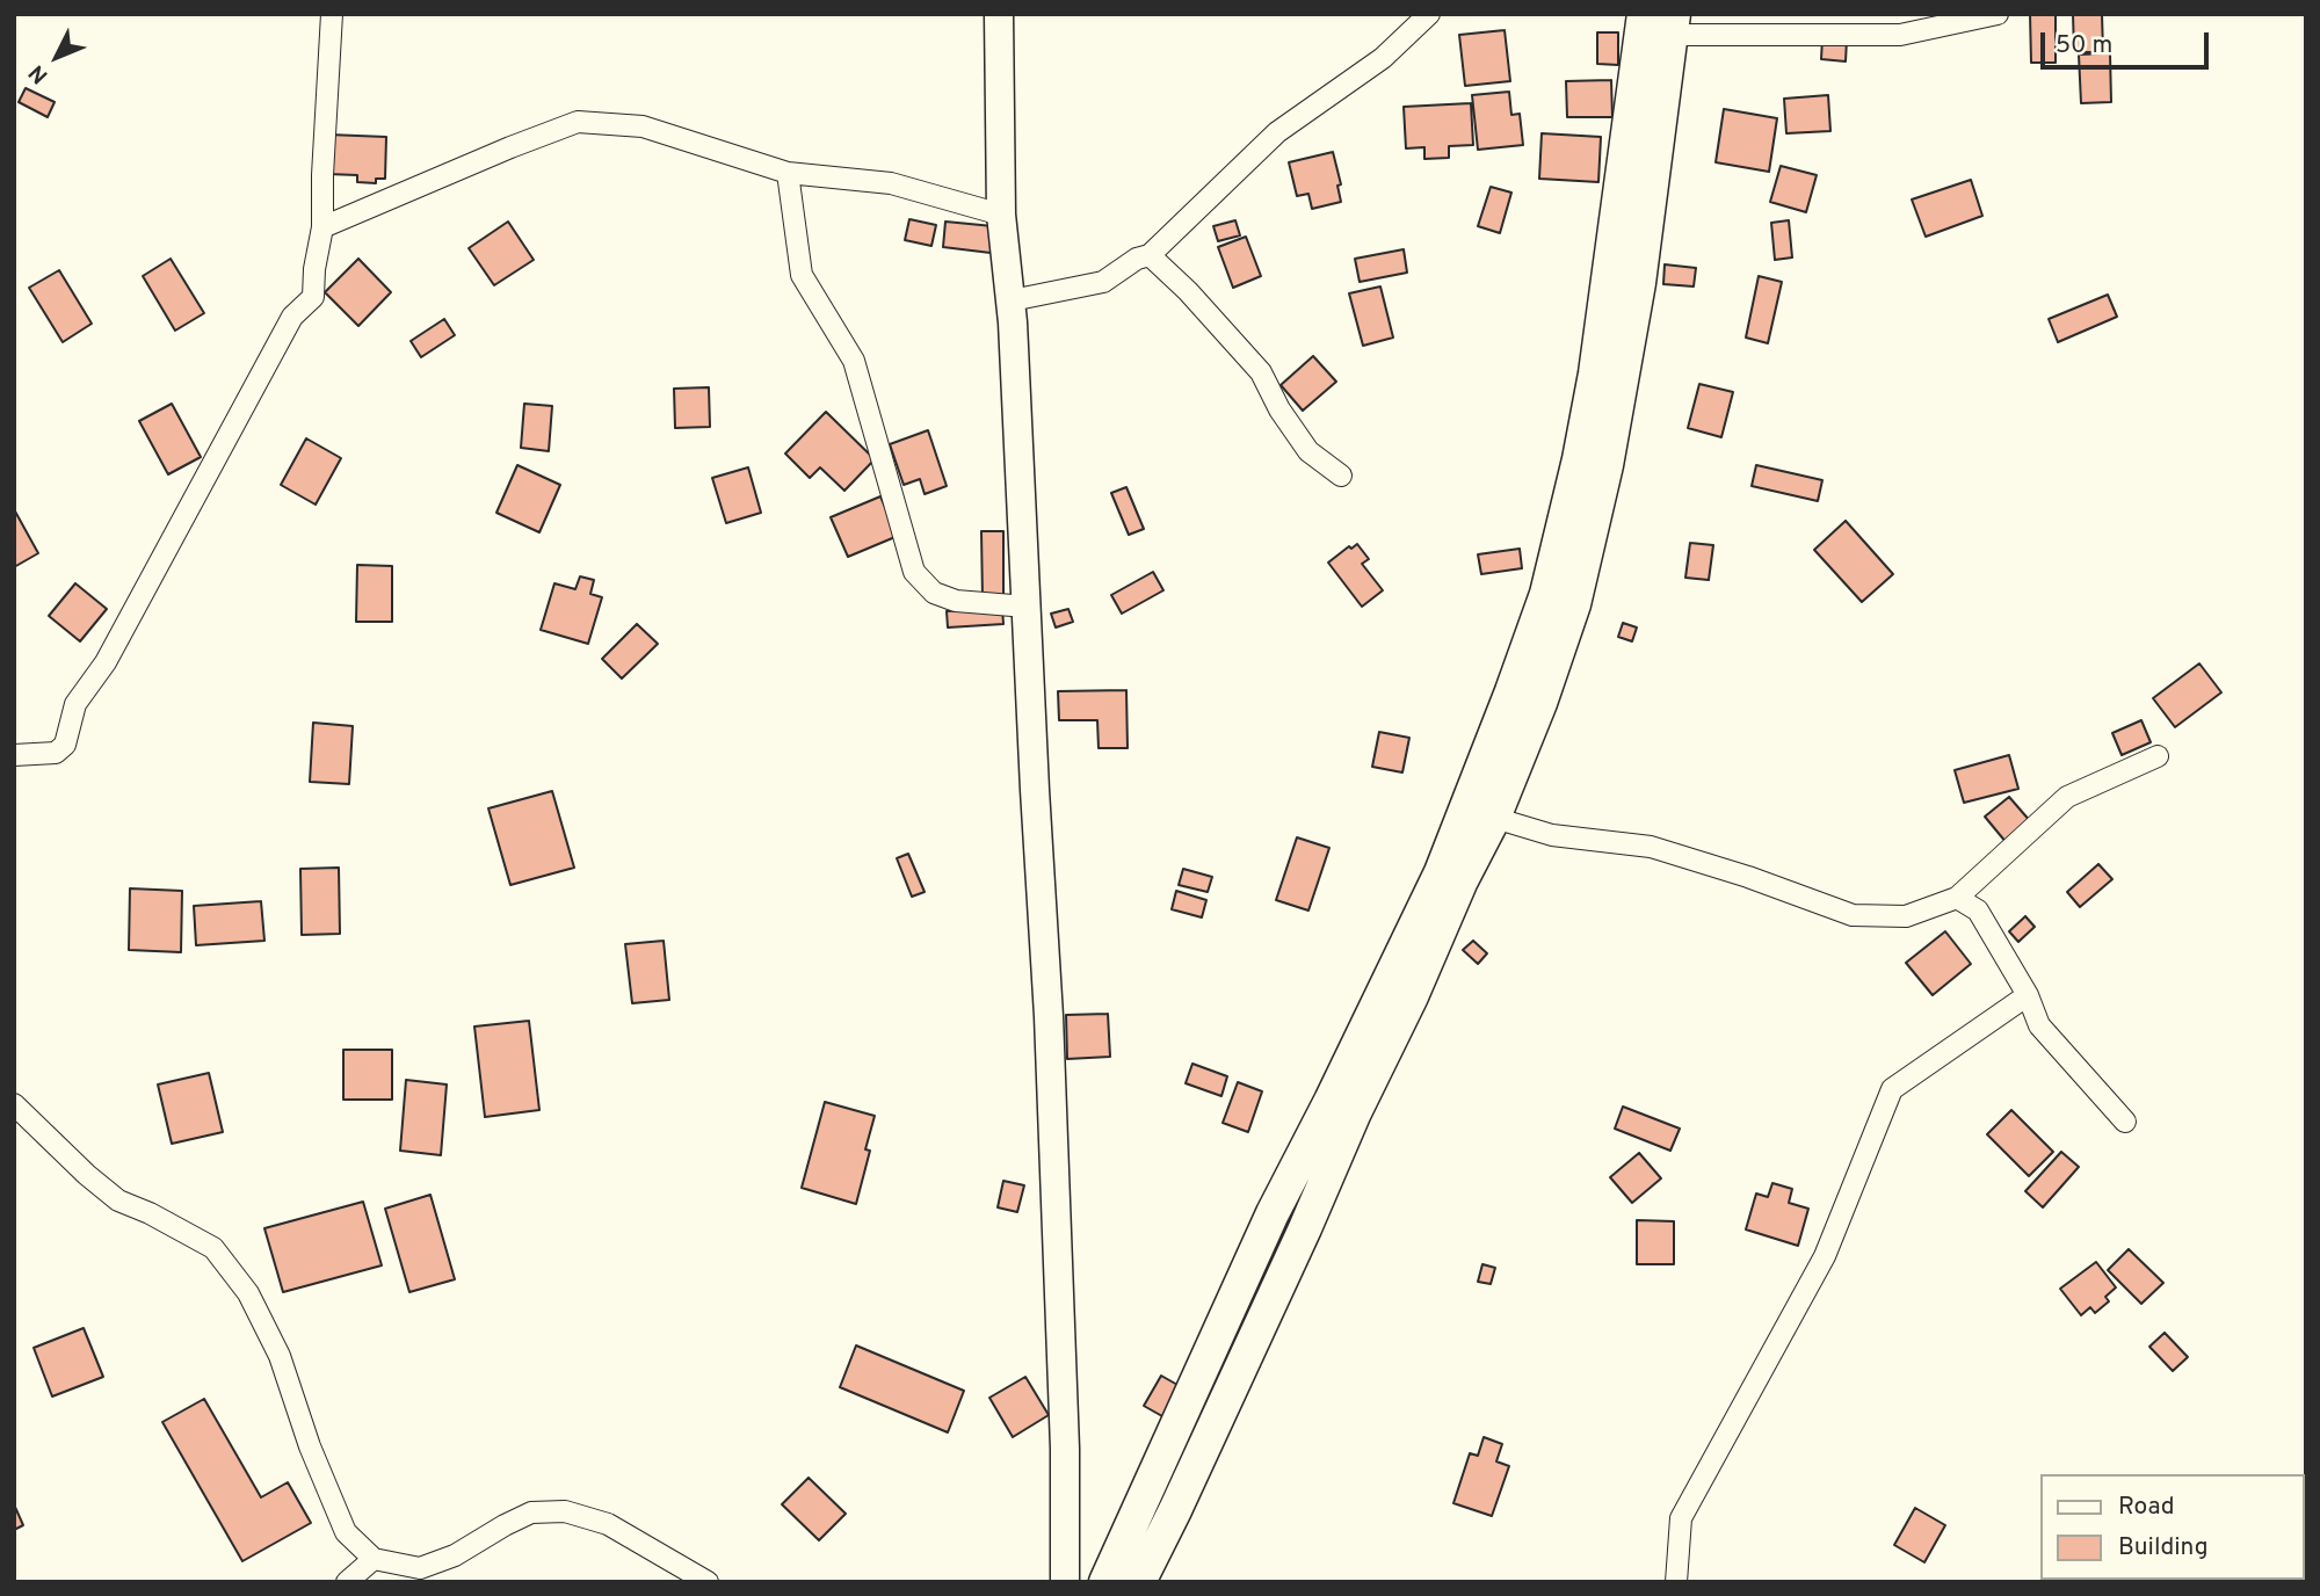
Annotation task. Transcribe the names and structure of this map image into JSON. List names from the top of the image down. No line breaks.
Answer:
{"legend":["Road","Building"],"scale_bar":"50 m","north":"bottom left"}
